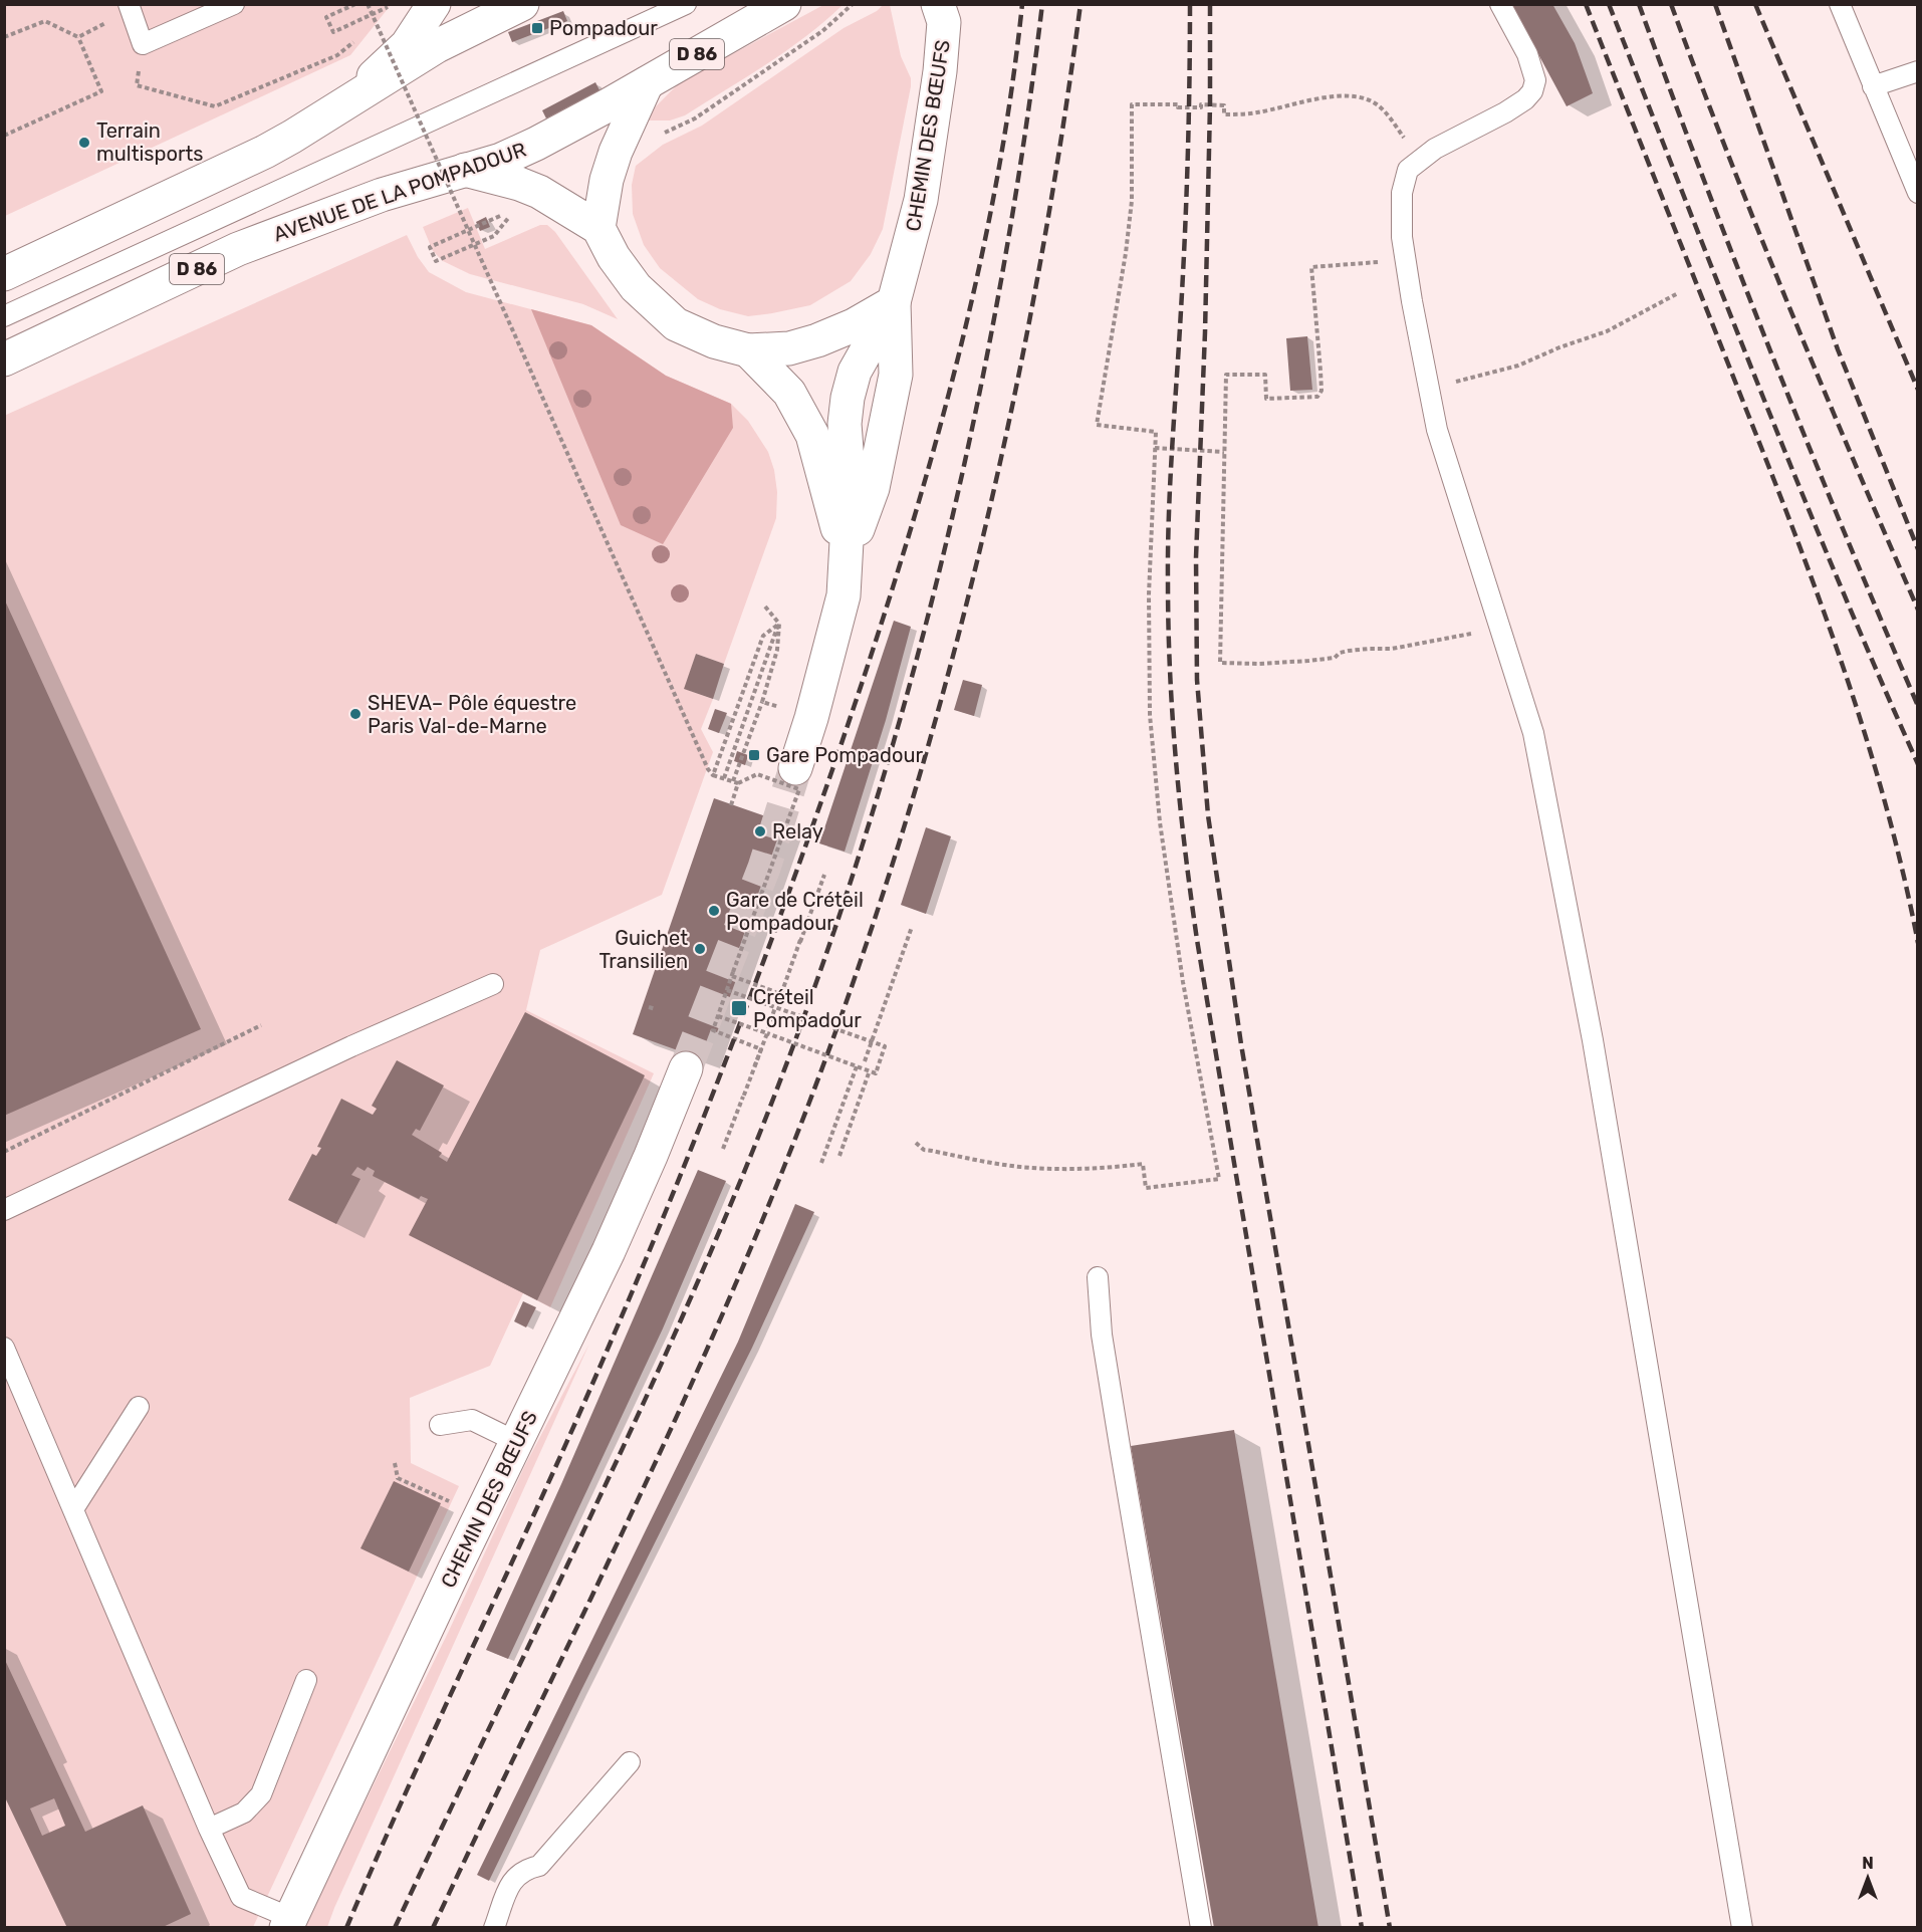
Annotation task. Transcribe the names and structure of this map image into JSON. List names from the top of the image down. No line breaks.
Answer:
{"streets":{"street":["D 86","CHEMIN DES BŒUFS","AVENUE DE LA POMPADOUR"]},"places":{"transit":["Pompadour","Gare Pompadour","Créteil Pompadour"],"other":["Terrain multisports","SHEVA– Pôle équestre Paris Val-de-Marne","Relay","Gare de Créteil Pompadour","Guichet Transilien"]},"north":"top"}
